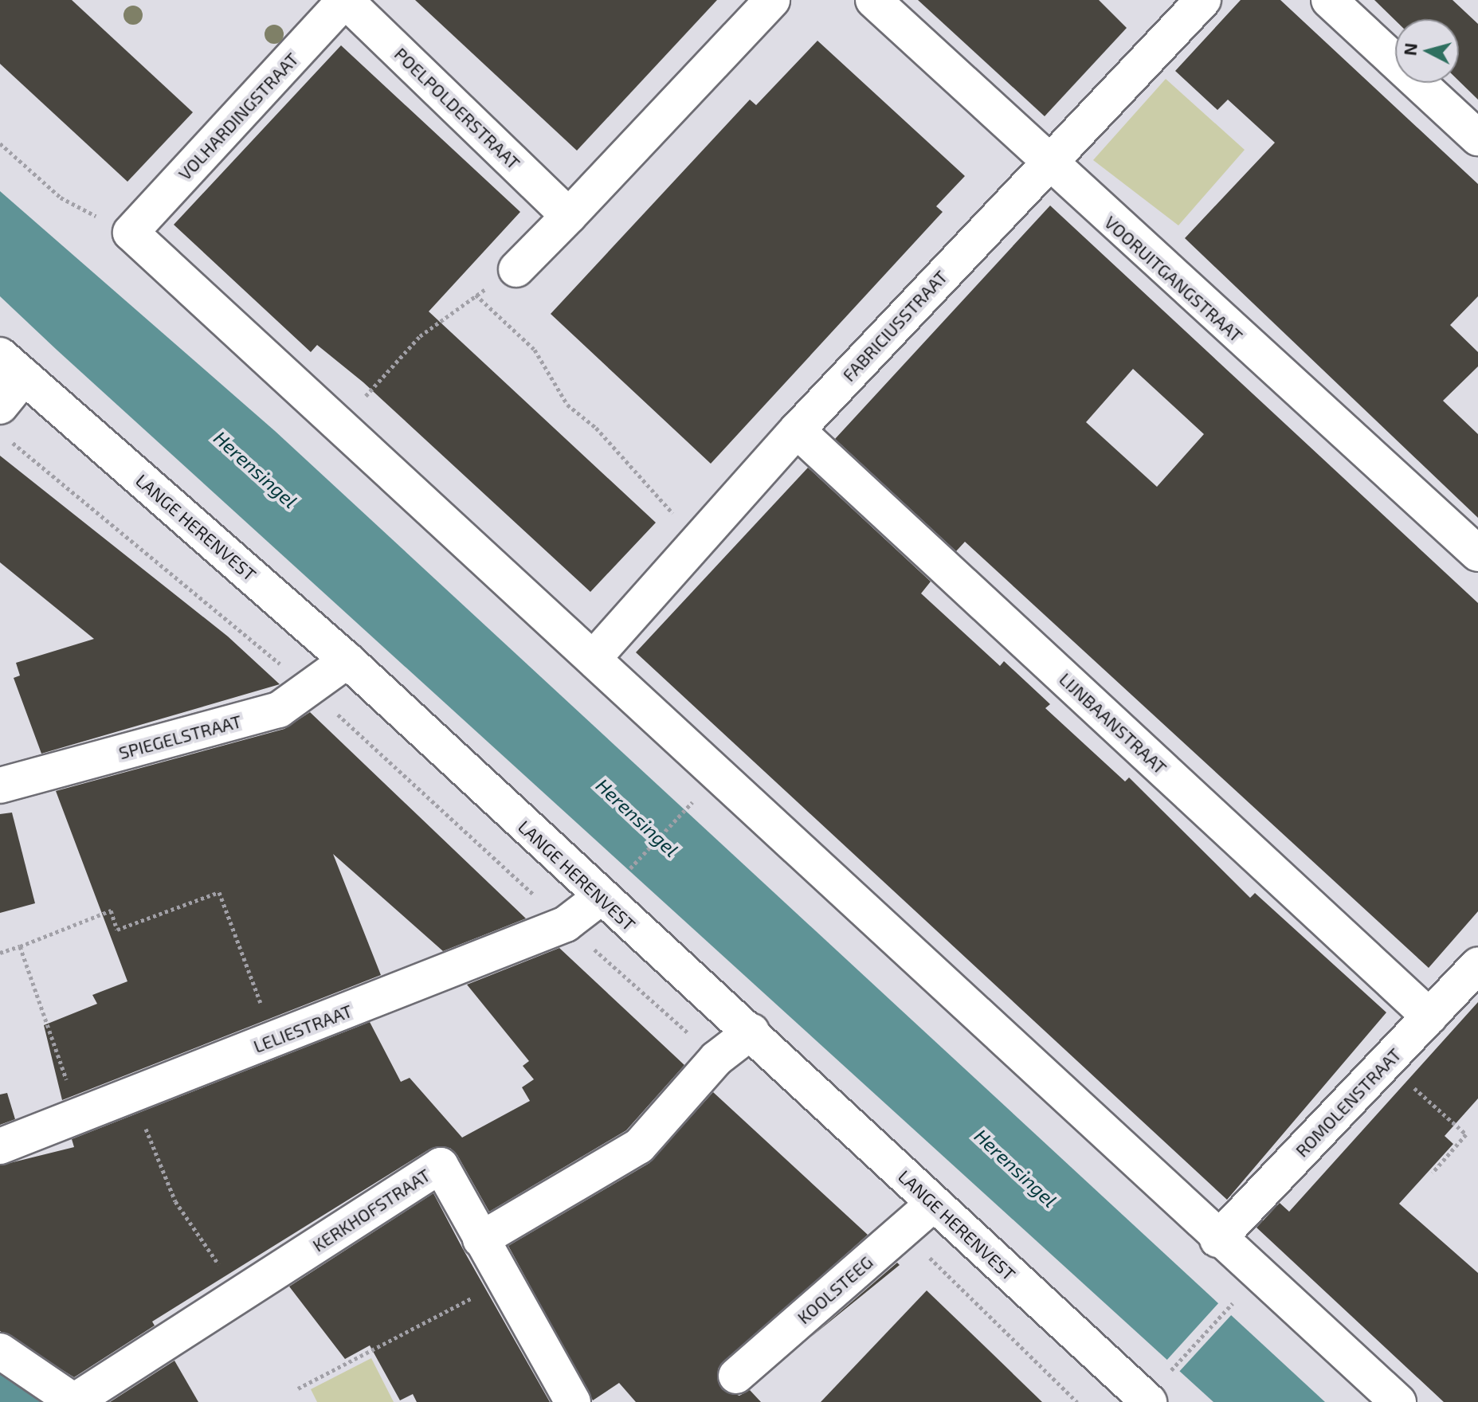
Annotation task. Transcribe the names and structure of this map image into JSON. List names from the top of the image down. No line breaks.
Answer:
{"streets":{"street":["POELPOLDERSTRAAT","VOLHARDINGSTRAAT","VOORUITGANGSTRAAT","FABRICIUSSTRAAT","LANGE HERENVEST","LIJNBAANSTRAAT","SPIEGELSTRAAT","LELIESTRAAT","ROMOLENSTRAAT","KERKHOFSTRAAT","KOOLSTEEG"]},"crossings":[["POELPOLDERSTRAAT","VOLHARDINGSTRAAT"],["VOORUITGANGSTRAAT","FABRICIUSSTRAAT"],["FABRICIUSSTRAAT","LIJNBAANSTRAAT"],["LANGE HERENVEST","SPIEGELSTRAAT"],["LANGE HERENVEST","LELIESTRAAT"],["LANGE HERENVEST","KOOLSTEEG"],["LIJNBAANSTRAAT","ROMOLENSTRAAT"]],"water":["Herensingel"],"north":"left"}
